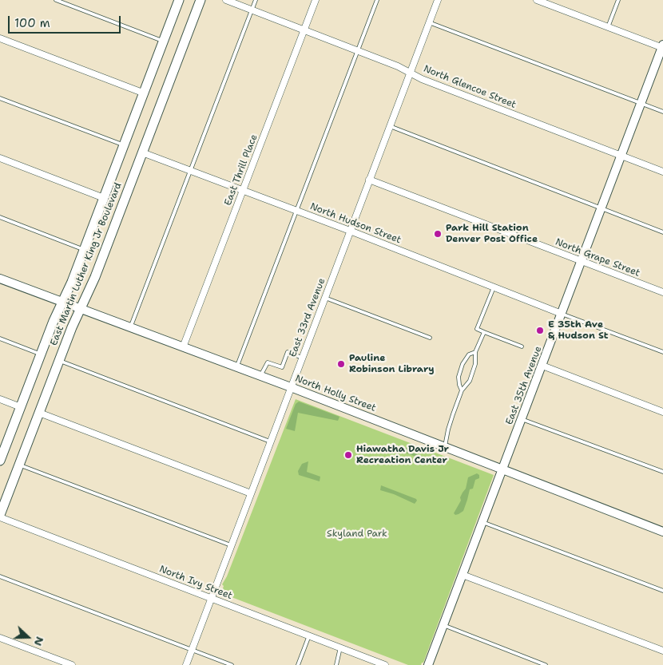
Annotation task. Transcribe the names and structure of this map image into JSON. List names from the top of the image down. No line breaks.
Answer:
{"streets":{"main road":["East Martin Luther King Jr Boulevard"],"street":["North Glencoe Street","East Thrill Place","North Hudson Street","North Grape Street","East 33rd Avenue","East 35th Avenue","North Holly Street","North Ivy Street"]},"crossings":[["North Glencoe Street","East Thrill Place"],["North Glencoe Street","East 33rd Avenue"],["North Glencoe Street","East 35th Avenue"],["East Thrill Place","North Hudson Street"],["East Thrill Place","North Holly Street"],["North Hudson Street","East Martin Luther King Jr Boulevard"],["North Hudson Street","East 33rd Avenue"],["North Hudson Street","East 35th Avenue"],["North Grape Street","East 33rd Avenue"],["North Grape Street","East 35th Avenue"],["East Martin Luther King Jr Boulevard","North Holly Street"],["East Martin Luther King Jr Boulevard","North Ivy Street"],["East 33rd Avenue","North Holly Street"],["East 33rd Avenue","North Ivy Street"],["East 35th Avenue","North Holly Street"]],"parks":["Skyland Park"],"places":["Park Hill Station Denver Post Office","E 35th Ave & Hudson St","Pauline Robinson Library","Hiawatha Davis Jr Recreation Center"],"scale_bar":"100 m","north":"right"}
